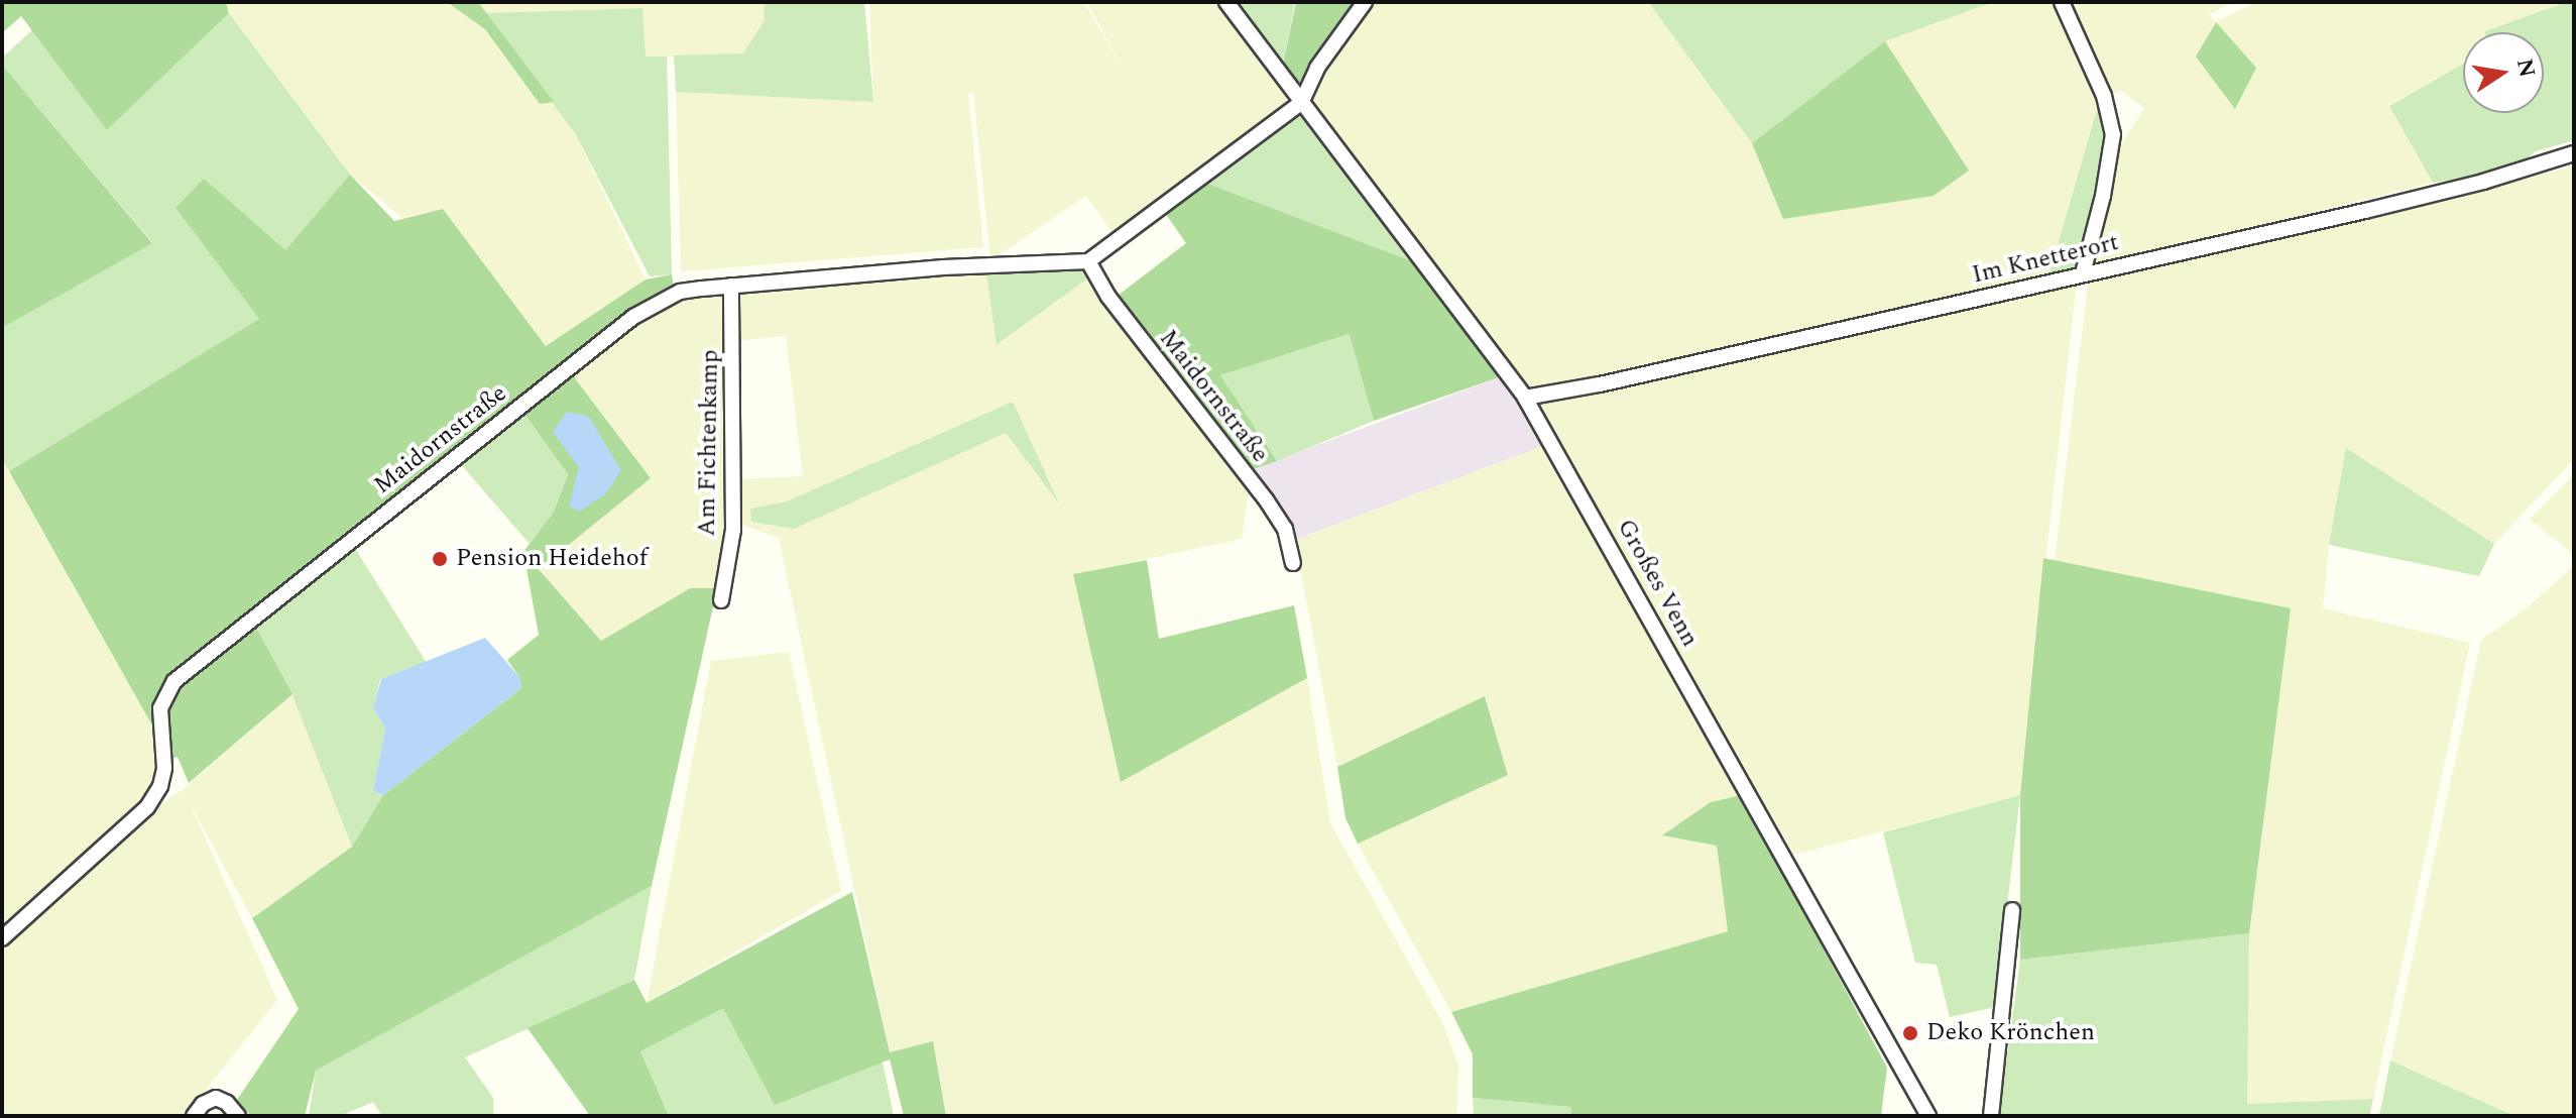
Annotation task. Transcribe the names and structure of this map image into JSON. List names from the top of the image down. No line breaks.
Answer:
{"streets":{"street":["Im Knetterort","Maidornstraße","Am Fichtenkamp","Großes Venn"]},"crossings":[["Im Knetterort","Großes Venn"],["Maidornstraße","Am Fichtenkamp"]],"places":["Pension Heidehof","Deko Krönchen"],"north":"right"}
